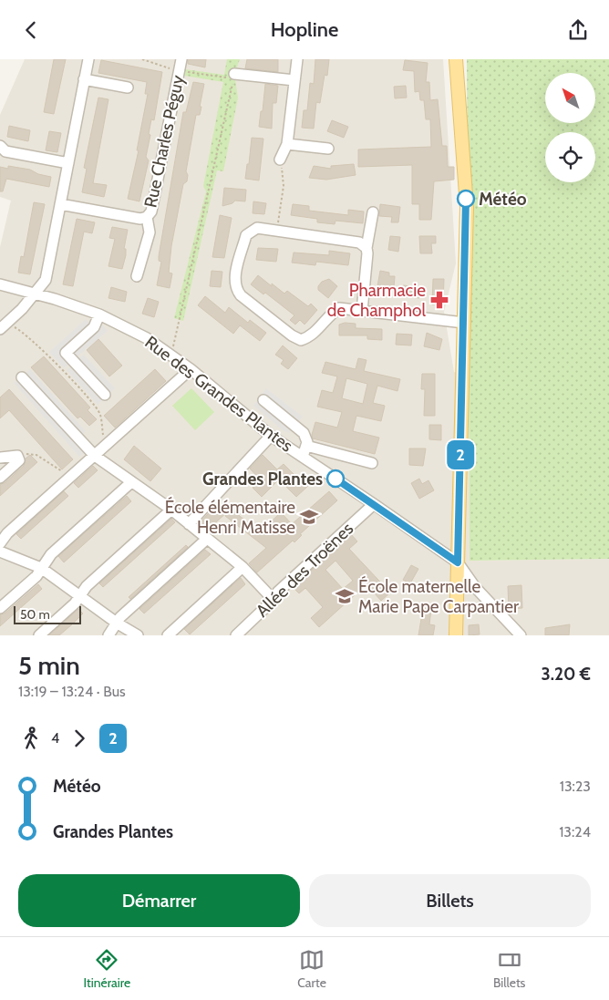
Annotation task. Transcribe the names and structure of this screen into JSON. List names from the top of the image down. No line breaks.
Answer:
{"streets":{"street":["Rue Charles Péguy","Rue des Grandes Plantes","Allée des Troënes"]},"crossings":[["Rue des Grandes Plantes","Allée des Troënes"]],"places":{"other":["Météo","Grandes Plantes"],"pharmacy":["Pharmacie de Champhol"],"school or university":["École élémentaire Henri Matisse","École maternelle Marie Pape Carpantier"]},"lines":["bus line 2"],"scale_bar":"50 m","north":"top left","page":{"header":"Hopline","on_map":"2","scale":"50 m","heading":["5 min","13:19 – 13:24 · Bus","3.20 €"],"legs":["4","2"],"list":[{"name":"Météo","value":"13:23"},{"name":"Grandes Plantes","value":"13:24"}],"buttons":["Démarrer","Billets"],"tabs":["Itinéraire","Carte","Billets"]}}
